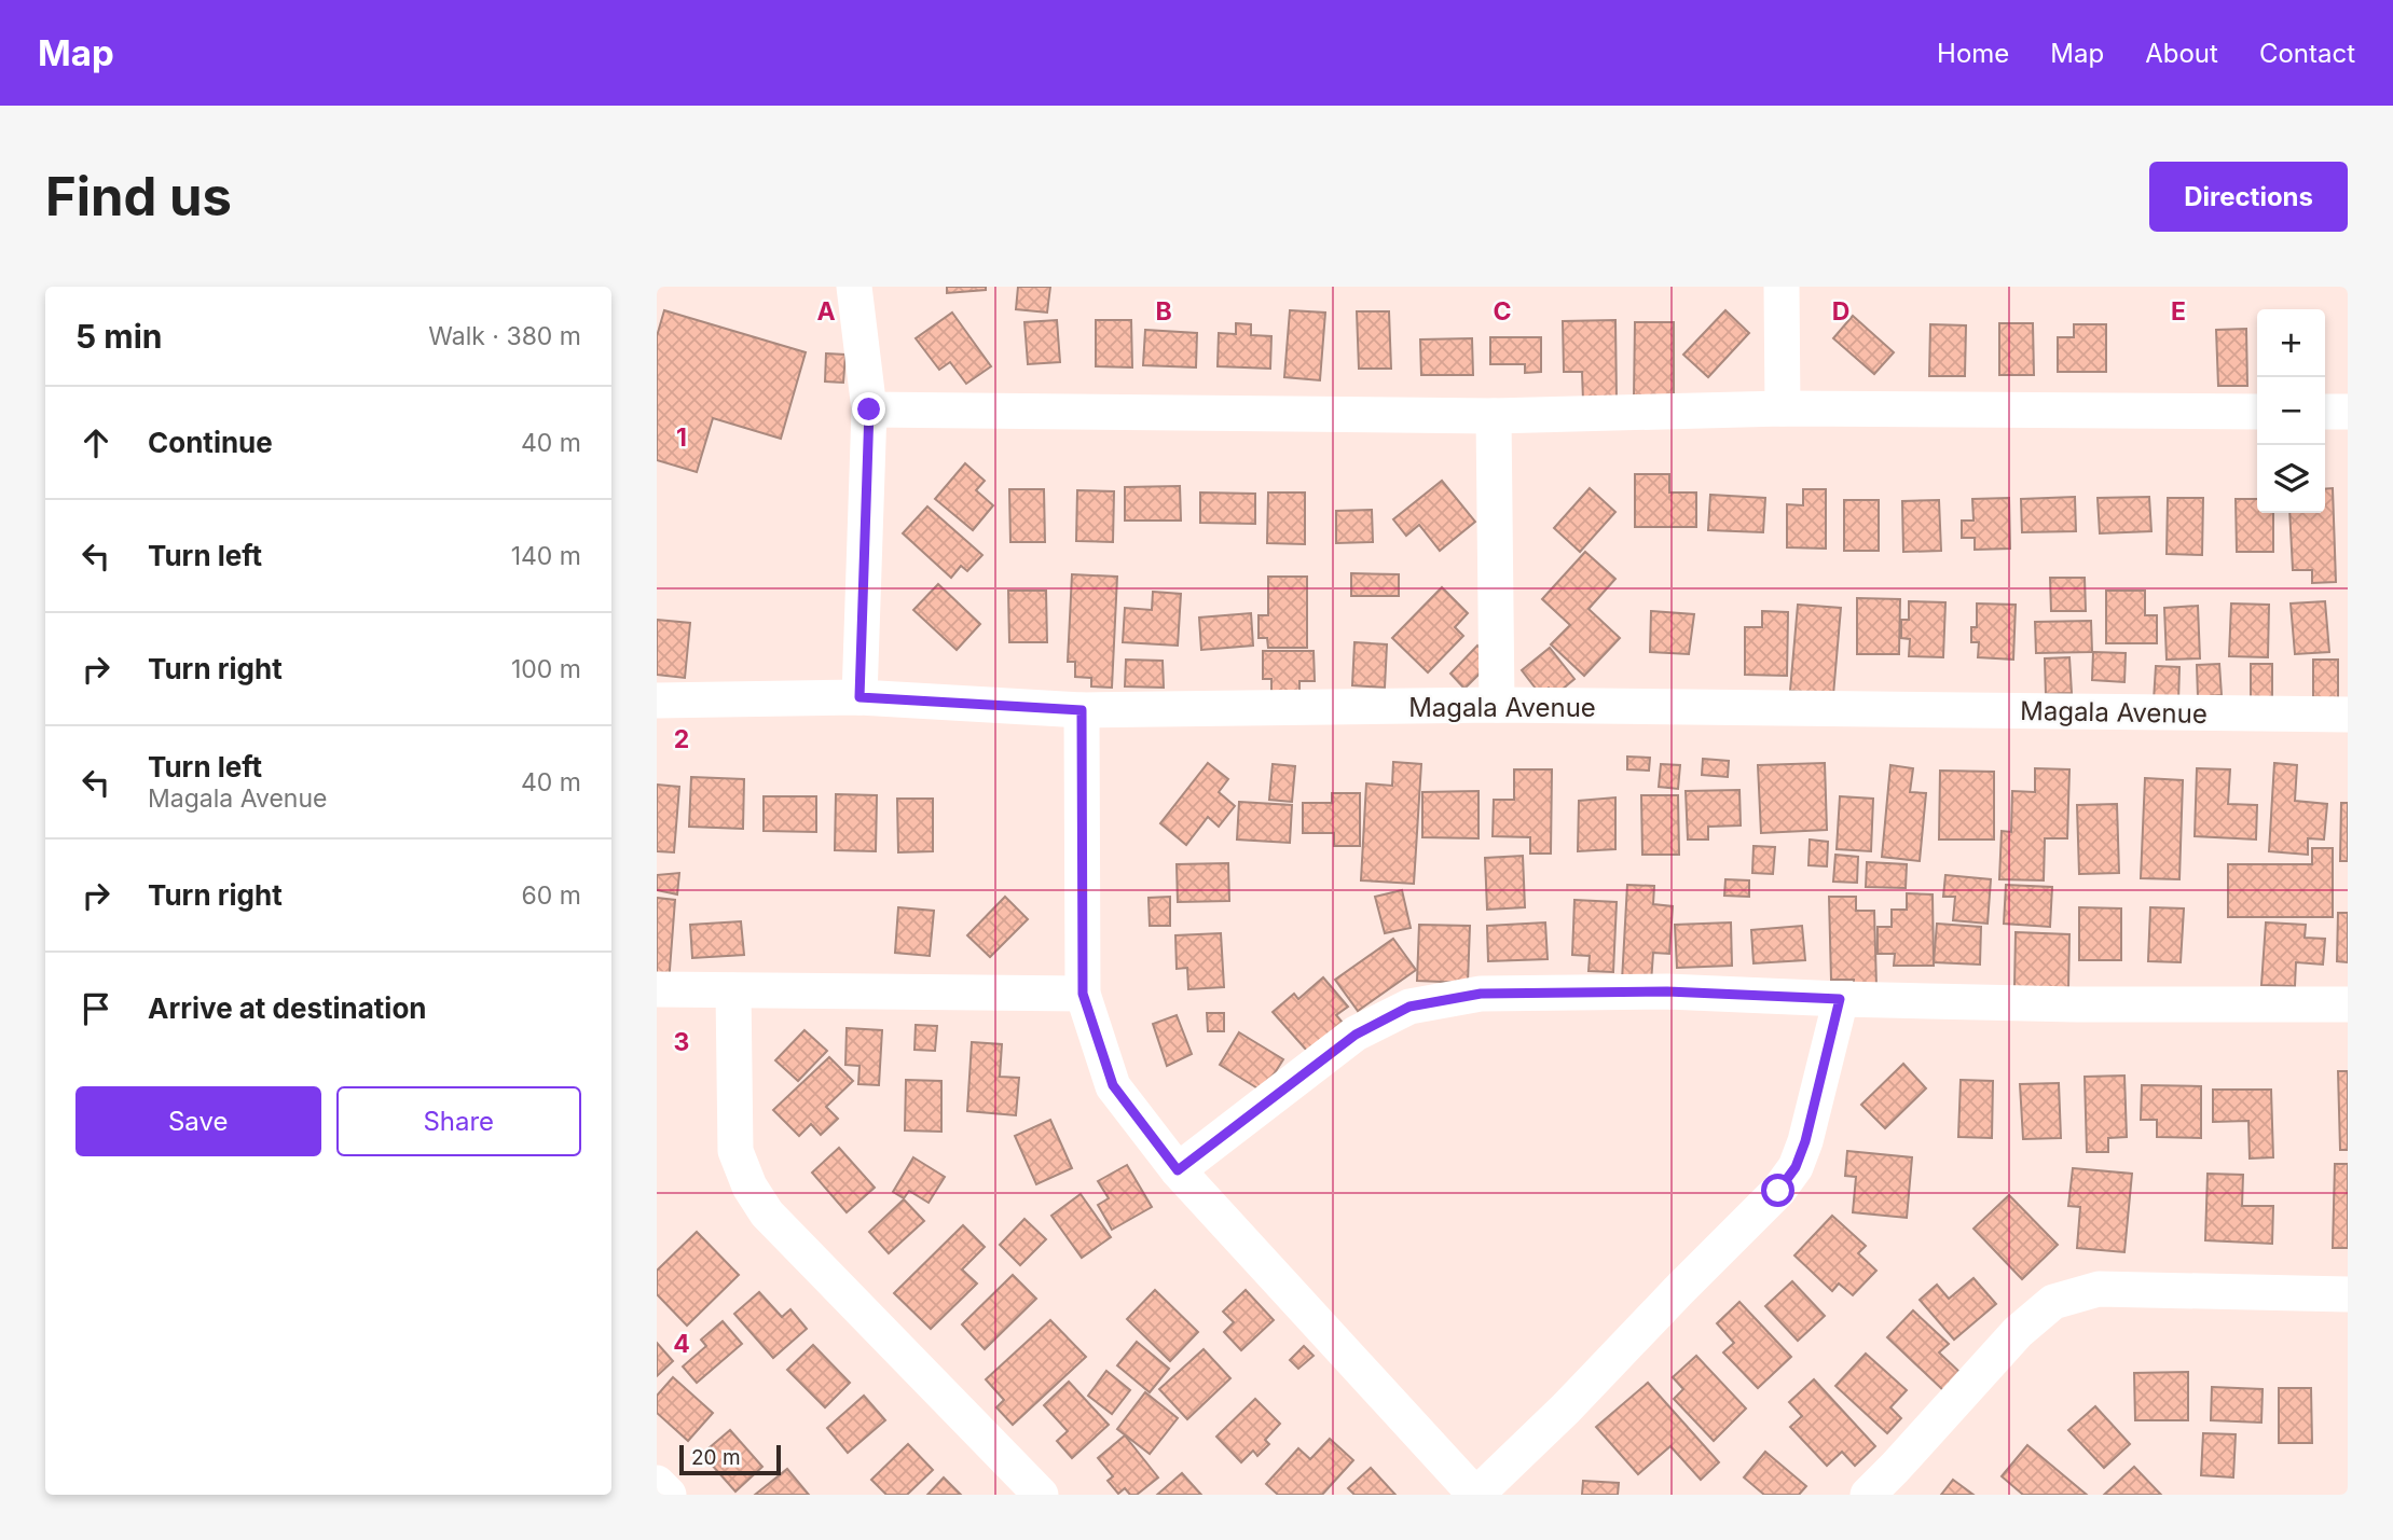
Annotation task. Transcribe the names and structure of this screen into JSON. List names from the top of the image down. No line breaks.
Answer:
{"streets":{"street":["Magala Avenue"]},"scale_bar":"20 m","page":{"header":"Map","nav":["Home","Map","About","Contact"],"buttons":["Directions",["Save","Share"]],"title":"Find us","heading":["5 min","Walk · 380 m"],"map_buttons":["+","−"],"list":[["Continue","40 m"],["Turn left","140 m"],["Turn right","100 m"],["Turn left","Magala Avenue","40 m"],["Turn right","60 m"],"Arrive at destination"],"scale":"20 m"},"grid":{"columns":["A","B","C","D","E"],"rows":["1","2","3","4"]}}
